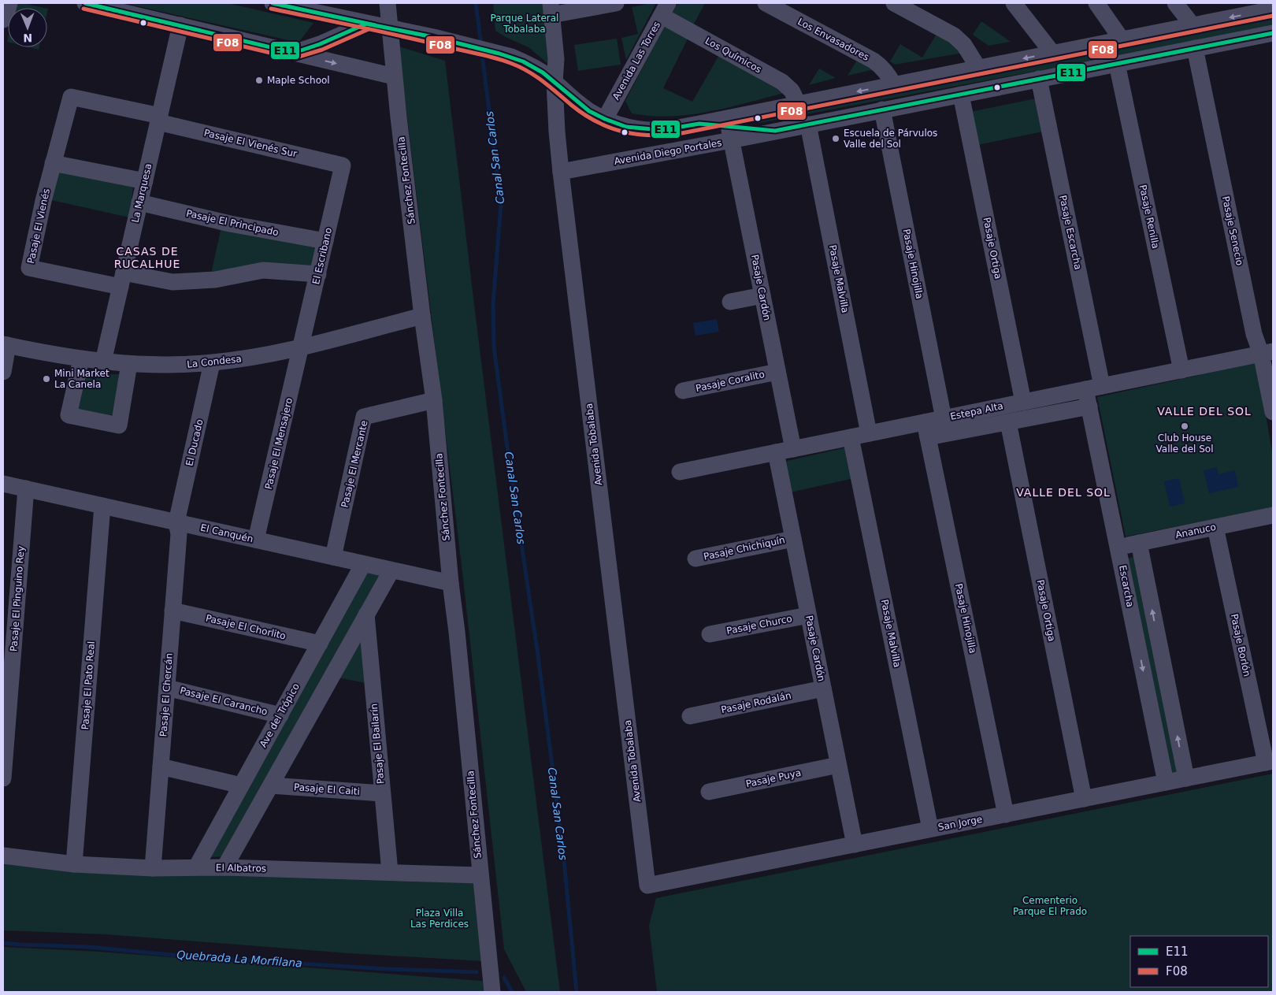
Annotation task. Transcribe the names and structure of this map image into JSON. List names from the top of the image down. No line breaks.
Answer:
{"streets":{"street":["Los Envasadores","Los Químicos","Avenida Las Torres","Pasaje El Vienés Sur","Avenida Diego Portales","Sánchez Fontecilla","La Marquesa","Pasaje Renilla","Pasaje El Principado","Pasaje El Vienés","Pasaje Senecio","Pasaje Escarcha","Pasaje Ortiga","El Escribano","Pasaje Hinojilla","Pasaje Malvilla","Pasaje Cardón","La Condesa","Pasaje Coralito","Estepa Alta","El Ducado","Pasaje El Mensajero","Avenida Tobalaba","Pasaje El Mercante","Ananuco","El Canquén","Pasaje Chichiquín","Escarcha","Pasaje El Pinguino Rey","Pasaje Churco","Pasaje El Chorlito","Pasaje Borlón","Pasaje El Pato Real","Pasaje El Chercán","Pasaje El Carancho","Pasaje Rodalán","Ave del Trópico","Pasaje El Bailarín","Pasaje Puya","Pasaje El Caiti","San Jorge","El Albatros"]},"crossings":[["Los Envasadores","Avenida Diego Portales"],["Los Químicos","Avenida Las Torres"],["Los Químicos","Avenida Diego Portales"],["Avenida Las Torres","Avenida Diego Portales"],["Pasaje El Vienés Sur","La Marquesa"],["Pasaje El Vienés Sur","Pasaje El Vienés"],["Pasaje El Vienés Sur","El Escribano"],["Avenida Diego Portales","Sánchez Fontecilla"],["Avenida Diego Portales","Pasaje Renilla"],["Avenida Diego Portales","Pasaje Senecio"],["Avenida Diego Portales","Pasaje Escarcha"],["Avenida Diego Portales","Pasaje Ortiga"],["Avenida Diego Portales","Pasaje Hinojilla"],["Avenida Diego Portales","Pasaje Malvilla"],["Avenida Diego Portales","Pasaje Cardón"],["Avenida Diego Portales","Avenida Tobalaba"],["Sánchez Fontecilla","La Condesa"],["Sánchez Fontecilla","Pasaje El Mercante"],["Sánchez Fontecilla","El Canquén"],["Sánchez Fontecilla","El Albatros"],["La Marquesa","Pasaje El Principado"],["La Marquesa","Pasaje El Vienés"],["La Marquesa","La Condesa"],["Pasaje Renilla","Estepa Alta"],["Pasaje El Principado","El Escribano"],["Pasaje Senecio","Estepa Alta"],["Pasaje Escarcha","Estepa Alta"],["Pasaje Ortiga","Estepa Alta"],["Pasaje Ortiga","San Jorge"],["El Escribano","La Condesa"],["El Escribano","Pasaje El Mensajero"],["Pasaje Hinojilla","Estepa Alta"],["Pasaje Hinojilla","San Jorge"],["Pasaje Malvilla","Estepa Alta"],["Pasaje Malvilla","San Jorge"],["Pasaje Cardón","Pasaje Coralito"],["Pasaje Cardón","Estepa Alta"],["Pasaje Cardón","Pasaje Chichiquín"],["Pasaje Cardón","Pasaje Churco"],["Pasaje Cardón","Pasaje Rodalán"],["Pasaje Cardón","Pasaje Puya"],["Pasaje Cardón","San Jorge"],["La Condesa","El Ducado"],["La Condesa","Pasaje El Mensajero"],["Estepa Alta","Escarcha"],["El Ducado","El Canquén"],["El Ducado","Pasaje El Chercán"],["Pasaje El Mensajero","El Canquén"],["Avenida Tobalaba","San Jorge"],["Pasaje El Mercante","El Canquén"],["Ananuco","Escarcha"],["Ananuco","Pasaje Borlón"],["El Canquén","Pasaje El Pinguino Rey"],["El Canquén","Pasaje El Pato Real"],["El Canquén","Pasaje El Chercán"],["El Canquén","Ave del Trópico"],["Escarcha","San Jorge"],["Pasaje El Chorlito","Pasaje El Chercán"],["Pasaje El Chorlito","Ave del Trópico"],["Pasaje Borlón","San Jorge"],["Pasaje El Pato Real","El Albatros"],["Pasaje El Chercán","Pasaje El Carancho"],["Pasaje El Chercán","El Albatros"],["Pasaje El Carancho","Ave del Trópico"],["Ave del Trópico","El Albatros"],["Pasaje El Bailarín","Pasaje El Caiti"],["Pasaje El Bailarín","El Albatros"]],"districts":["CASAS DE RUCALHUE","VALLE DEL SOL","VALLE DEL SOL"],"water":["Canal San Carlos","Quebrada La Morfilana"],"parks":["Parque Lateral Tobalaba","Cementerio Parque El Prado","Plaza Villa Las Perdices"],"places":["Maple School","Escuela de Párvulos Valle del Sol","Mini Market La Canela","Club House Valle del Sol"],"lines":["transit line E11","transit line F08"],"legend":["E11","F08"],"north":"bottom"}
